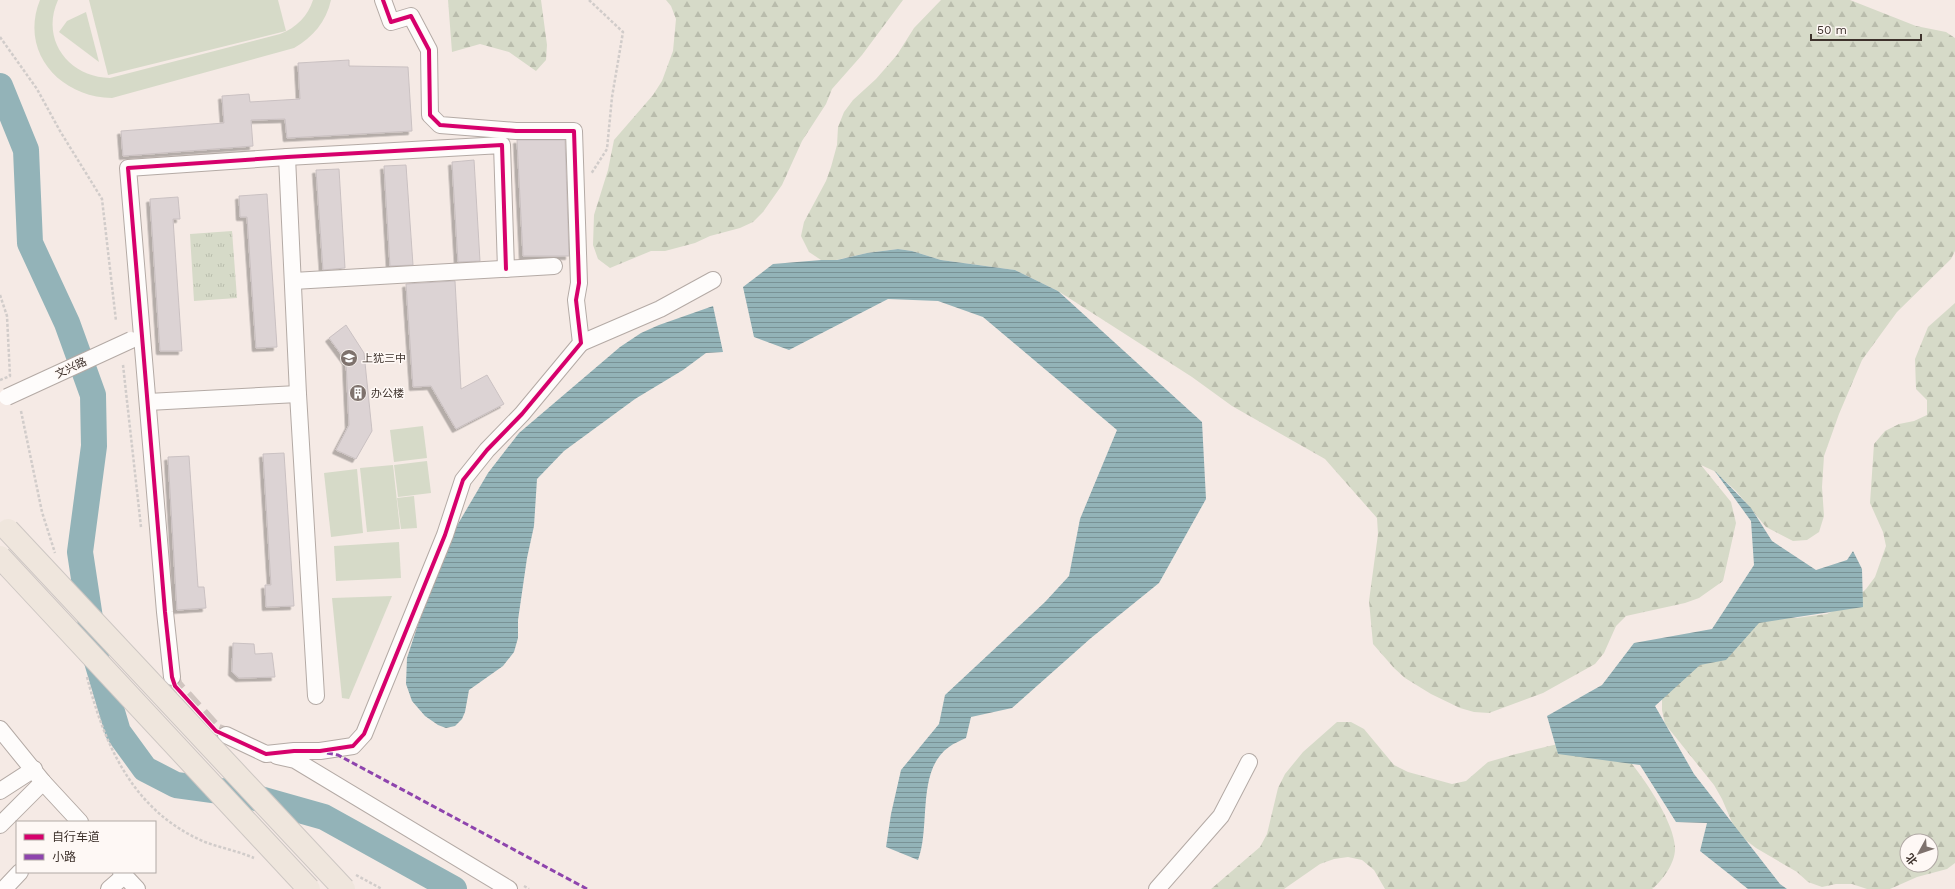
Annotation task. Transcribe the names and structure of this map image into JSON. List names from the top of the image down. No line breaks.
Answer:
{"streets":{"street":["文兴路"]},"places":{"school or university":["上犹三中"],"building":["办公楼"]},"legend":["自行车道","小路"],"scale_bar":"50 m","north":"bottom left"}
